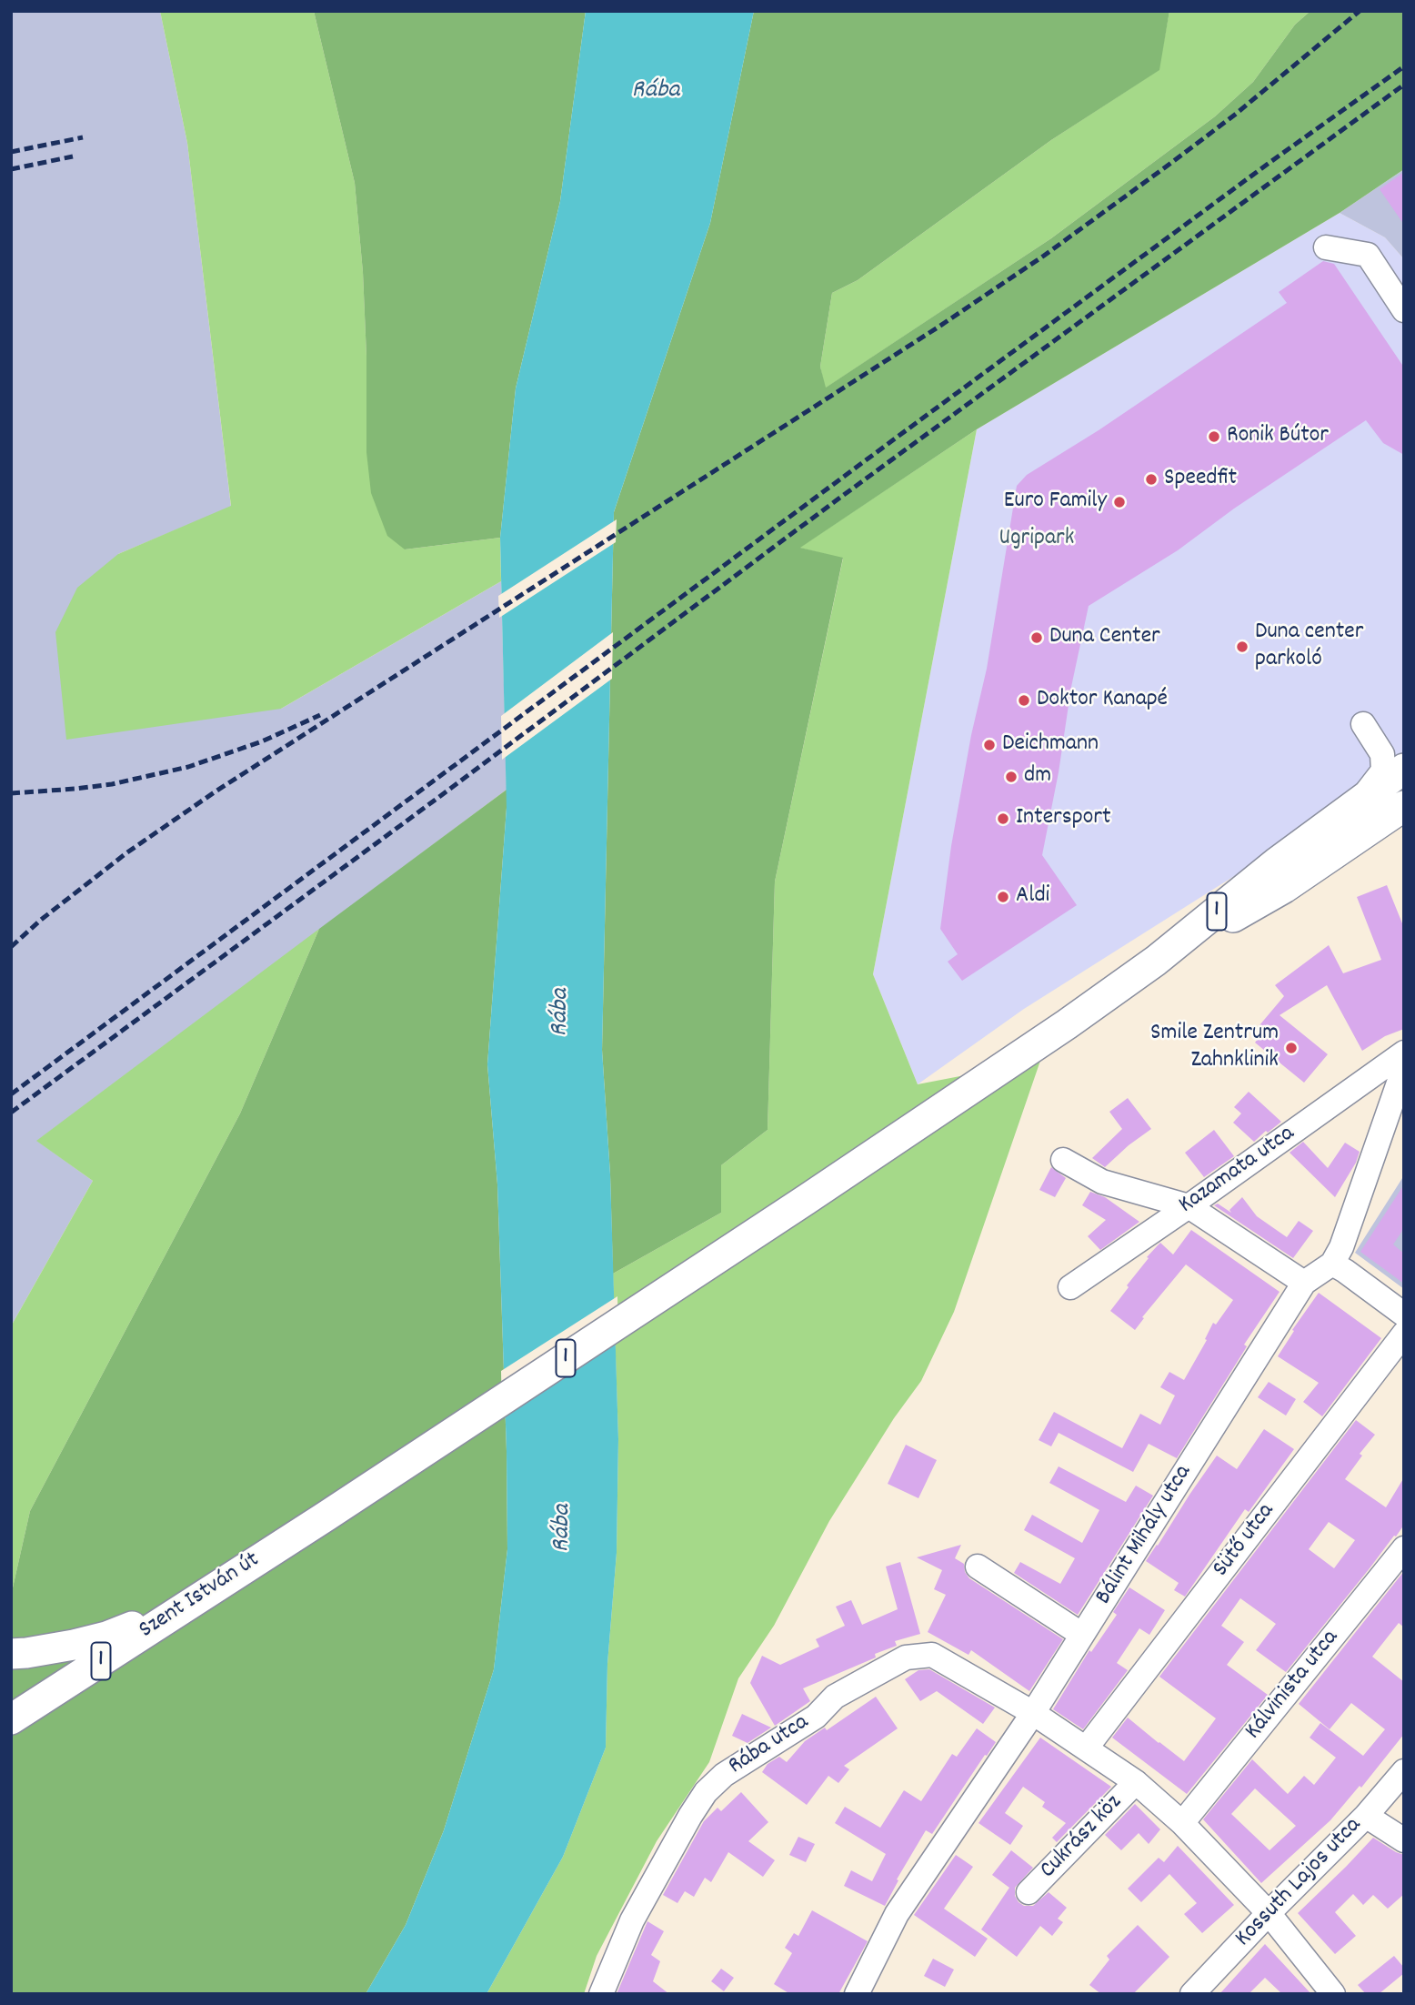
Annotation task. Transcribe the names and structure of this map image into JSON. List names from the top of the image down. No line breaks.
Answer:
{"streets":{"main road":["1","Szent István út"],"street":["Kazamata utca","Bálint Mihály utca","Sütő utca","Kálvinista utca","Rába utca","Cukrász köz","Kossuth Lajos utca"]},"crossings":[["1","Szent István út"],["Bálint Mihály utca","Rába utca"],["Sütő utca","Rába utca"],["Kálvinista utca","Rába utca"],["Rába utca","Cukrász köz"],["Rába utca","Kossuth Lajos utca"]],"water":["Rába"],"parks":["Ugripark"],"places":["Ronik Bútor","Speedfit","Euro Family","Duna Center","Duna center parkoló","Doktor Kanapé","Deichmann","dm","Intersport","Aldi","Smile Zentrum Zahnklinik"]}
